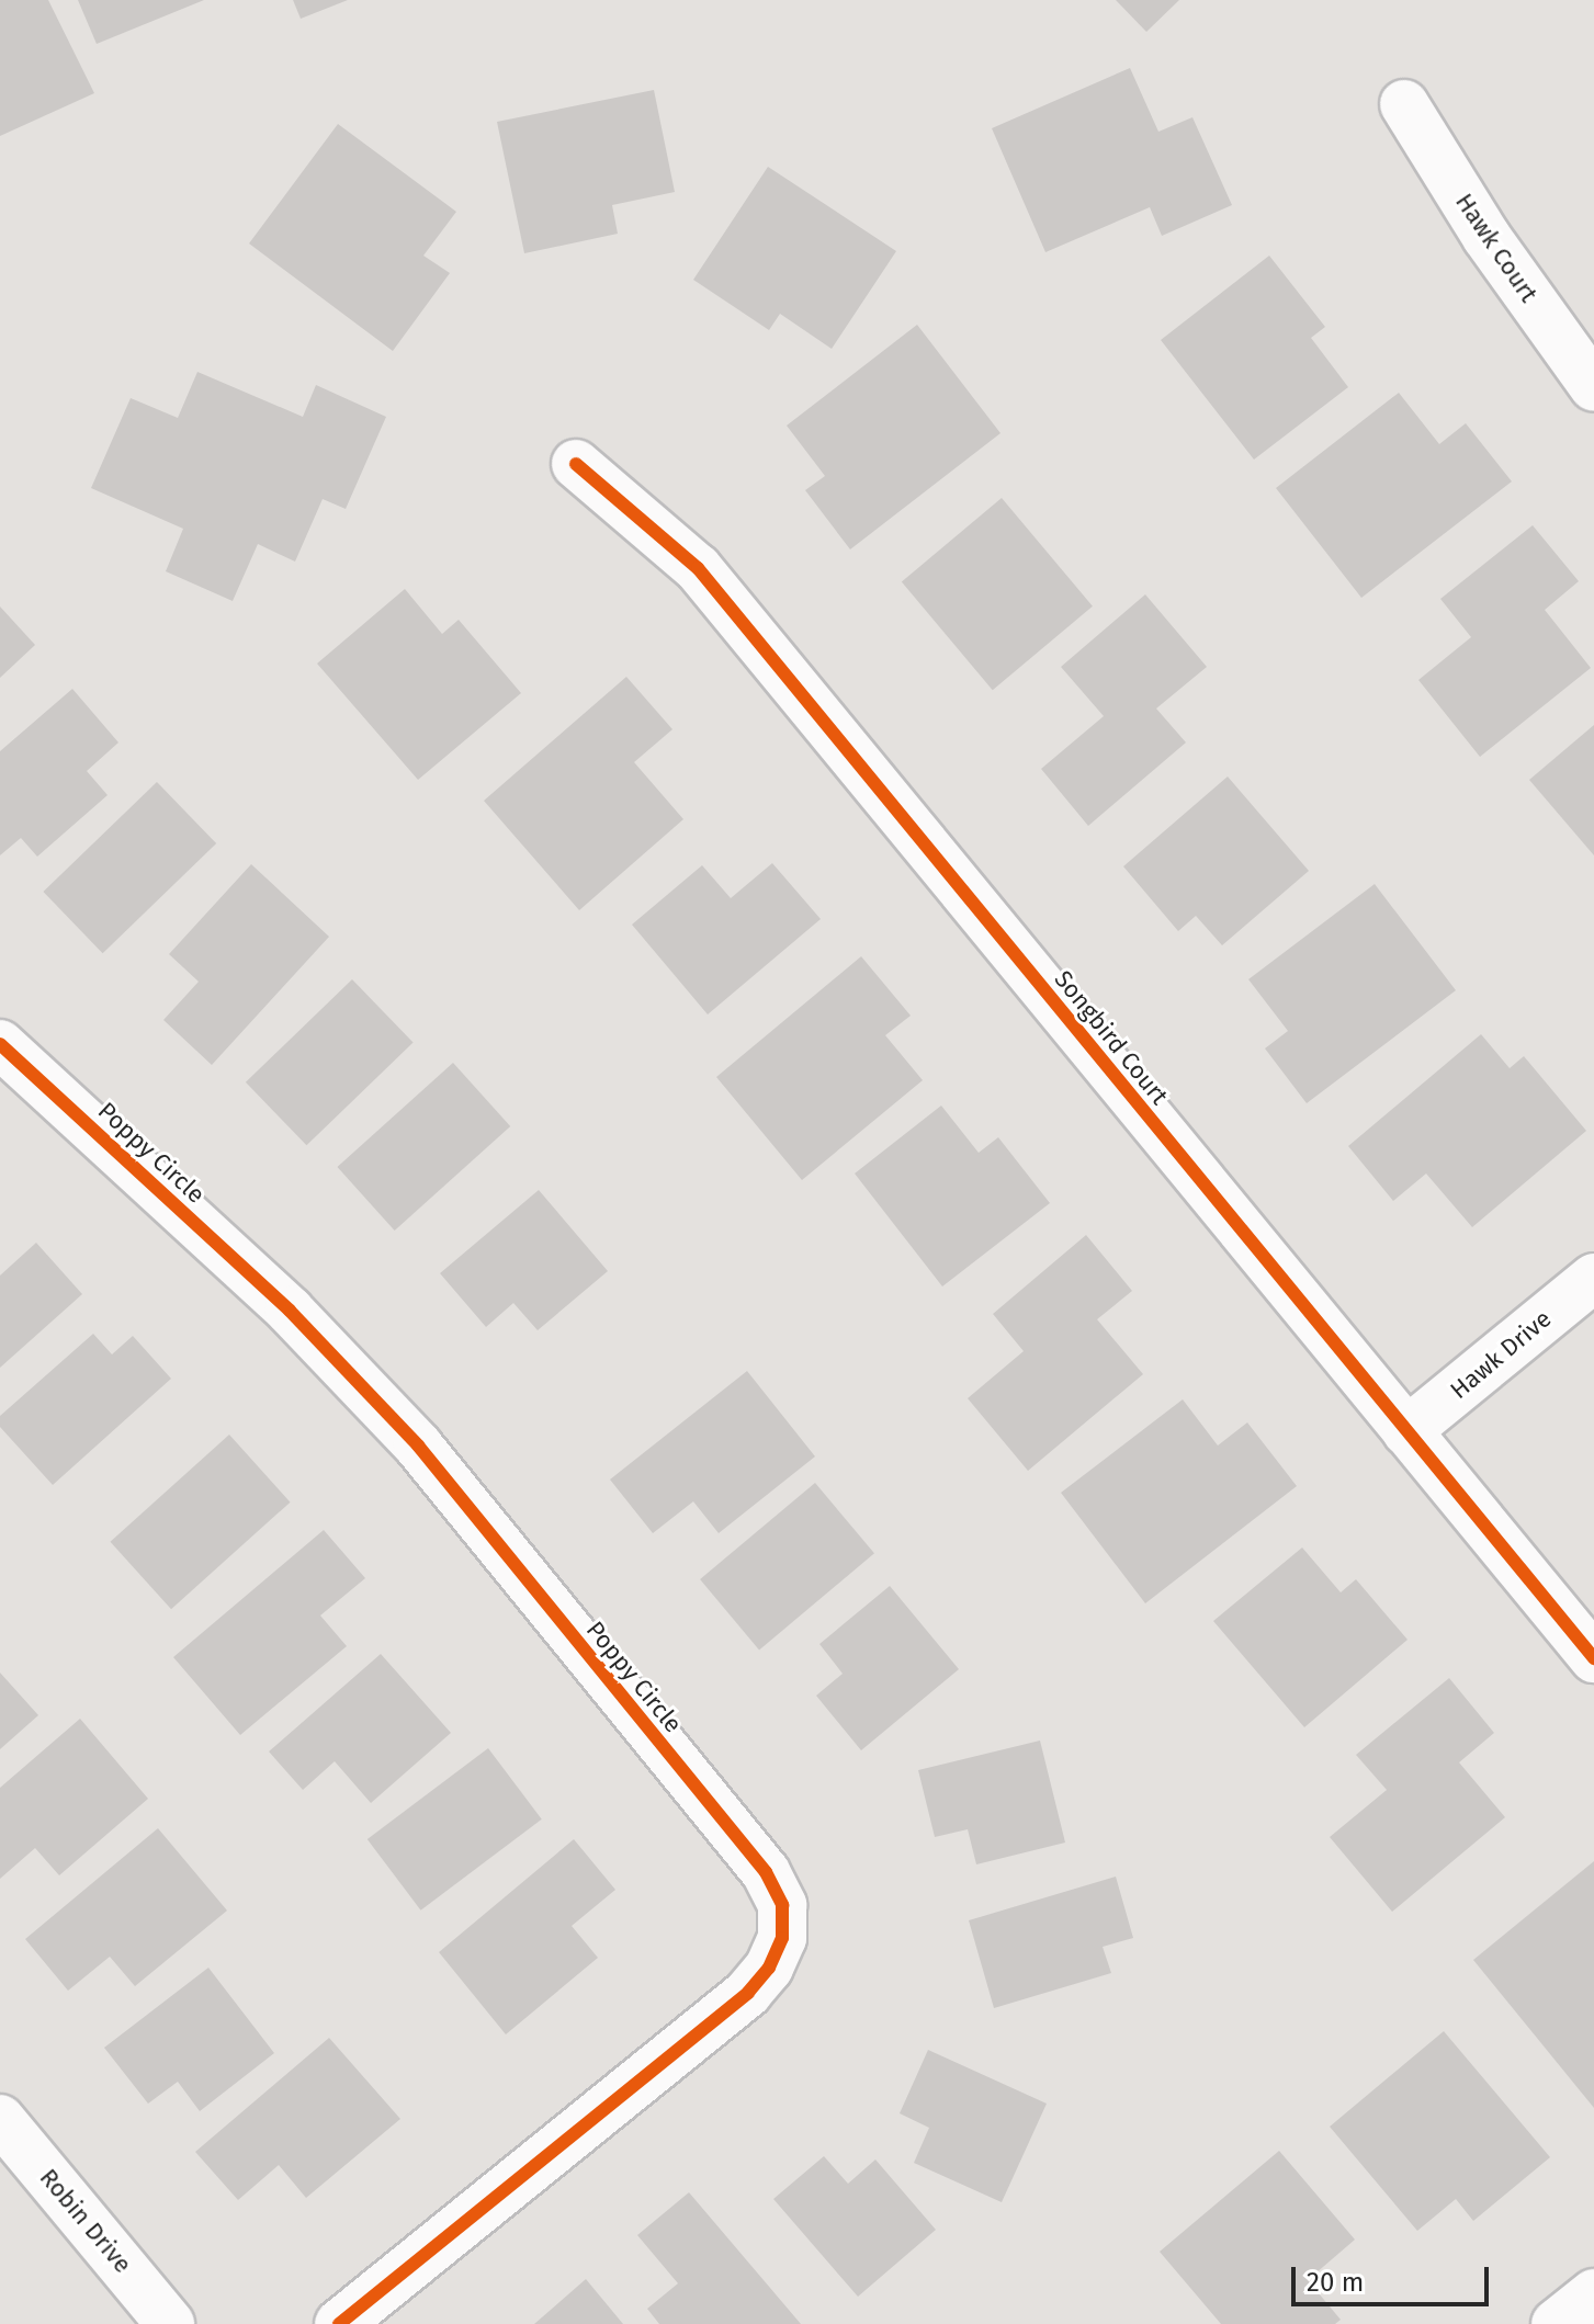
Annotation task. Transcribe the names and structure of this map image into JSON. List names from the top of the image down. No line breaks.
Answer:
{"streets":{"street":["Hawk Court","Songbird Court","Poppy Circle","Hawk Drive","Robin Drive"]},"crossings":[["Songbird Court","Hawk Drive"]],"scale_bar":"20 m"}
